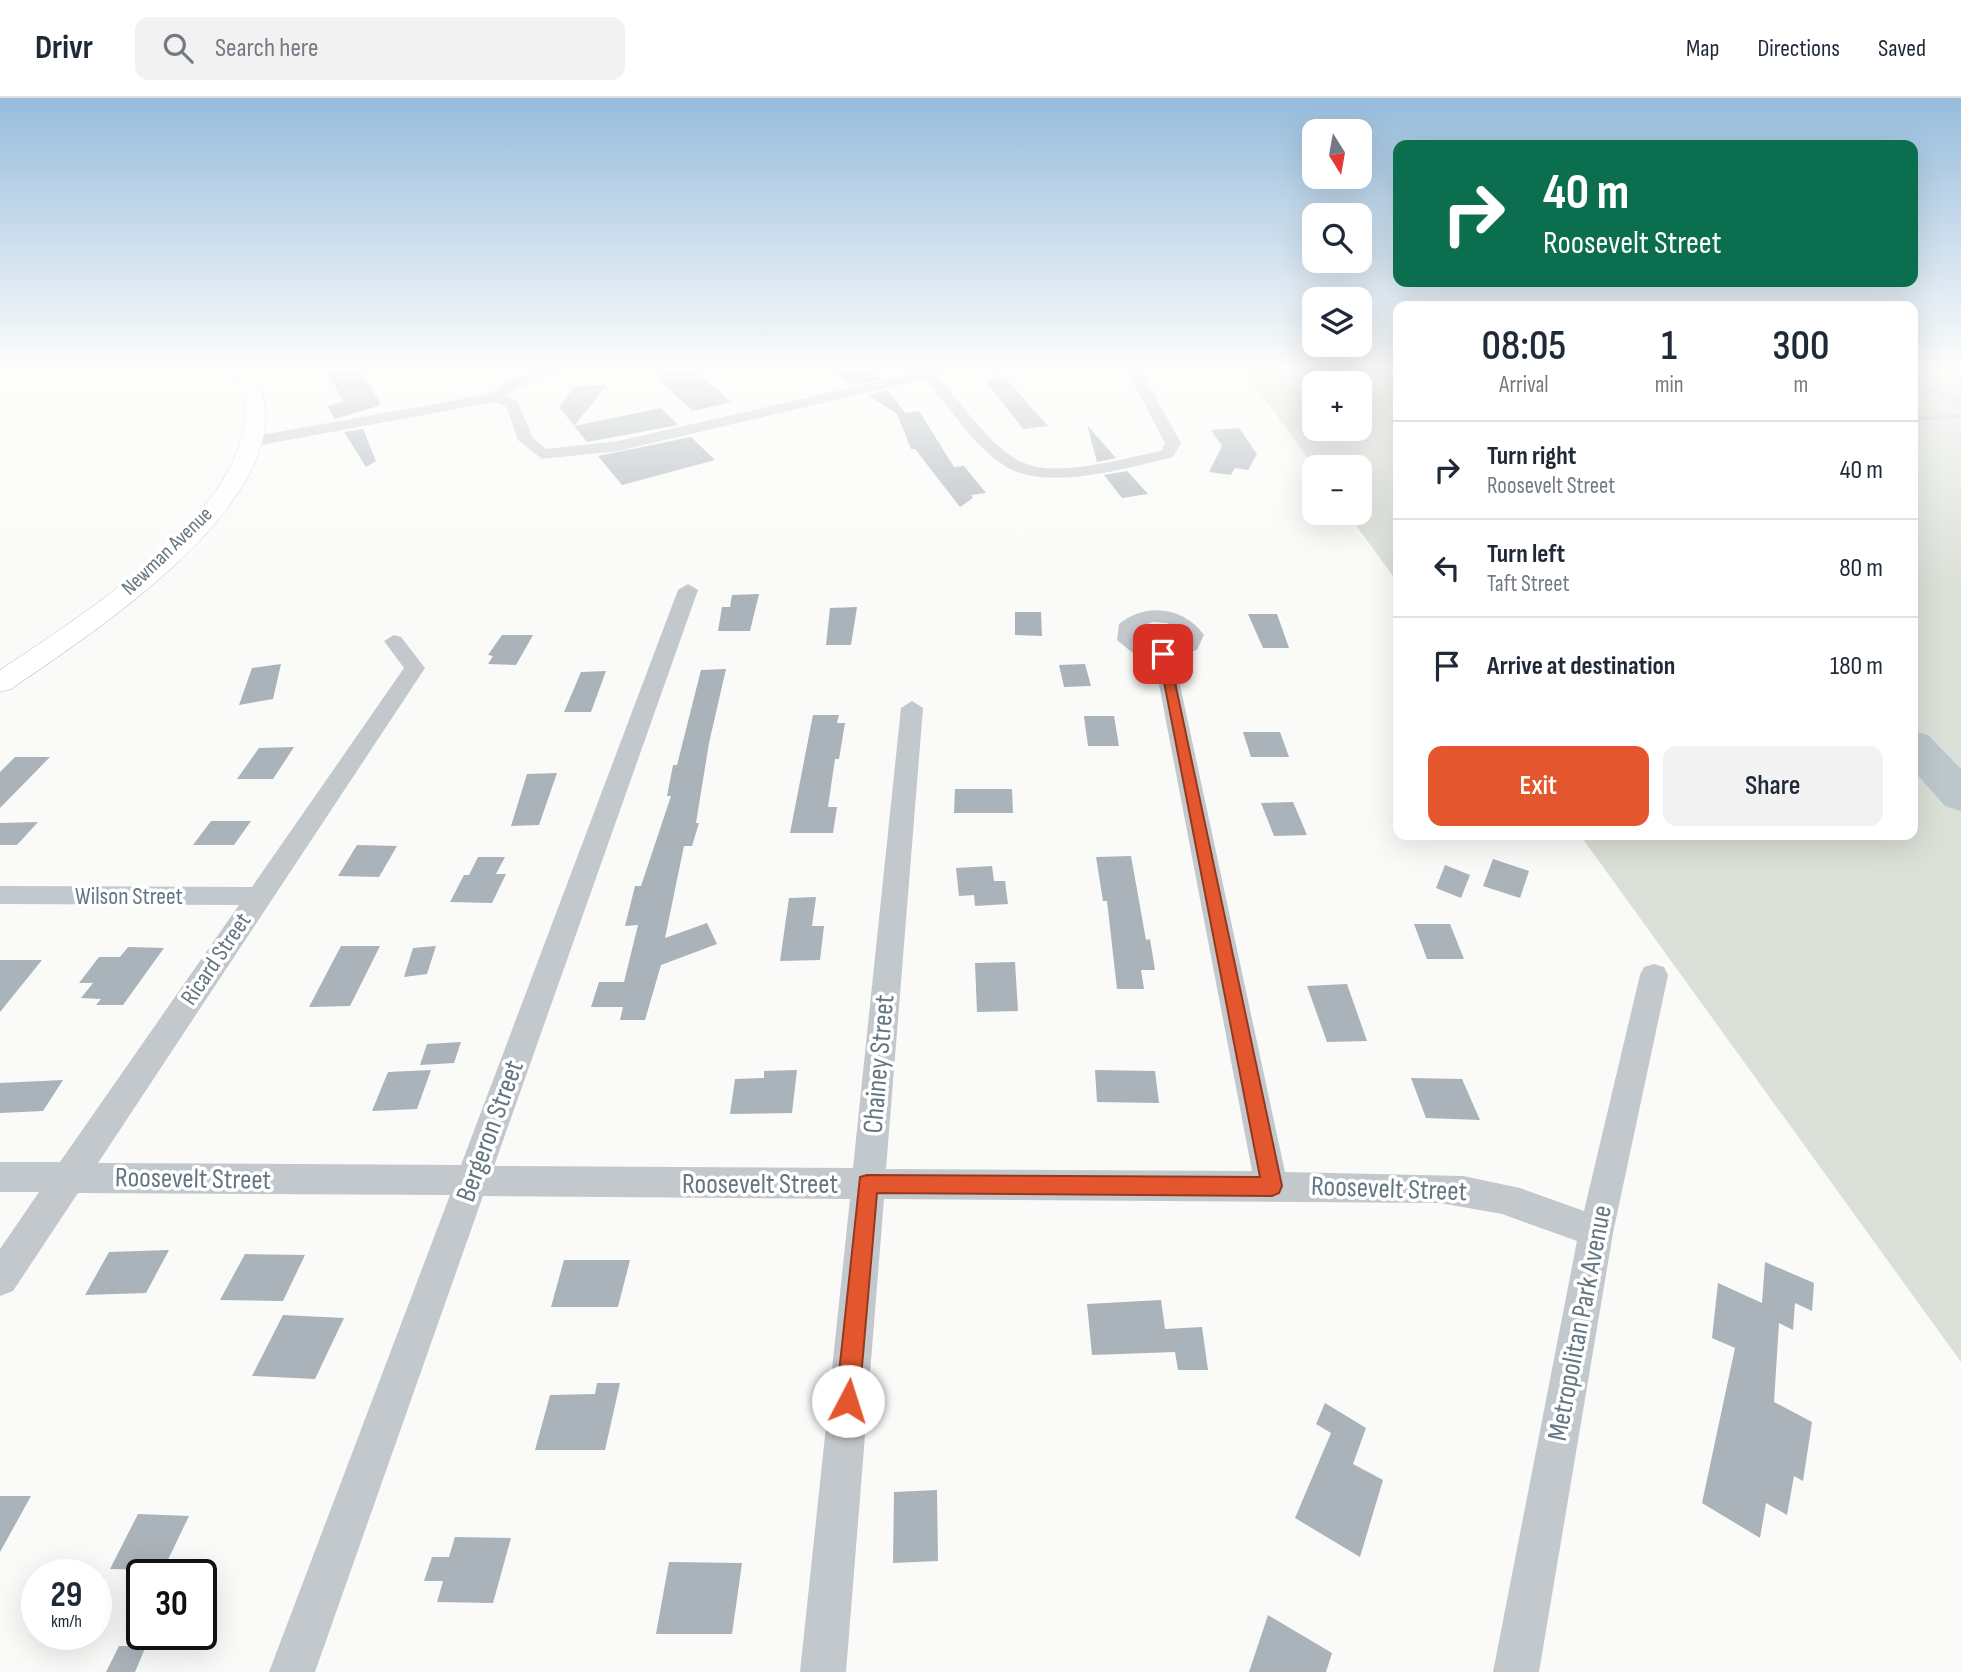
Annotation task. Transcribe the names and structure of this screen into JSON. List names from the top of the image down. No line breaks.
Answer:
{"streets":{"main road":["Newman Avenue"],"street":["Wilson Street","Ricard Street","Chainey Street","Bergeron Street","Roosevelt Street","Metropolitan Park Avenue"]},"crossings":[["Wilson Street","Ricard Street"],["Ricard Street","Roosevelt Street"],["Chainey Street","Roosevelt Street"],["Bergeron Street","Roosevelt Street"],["Roosevelt Street","Metropolitan Park Avenue"]],"north":"bottom","page":{"header":"Drivr","search":"Search here","nav":["Map","Directions","Saved"],"map_buttons":["+","−"],"turn":["40 m","Roosevelt Street"],"eta":["08:05","Arrival","1","min","300","m"],"list":[{"name":"Turn right","note":"Roosevelt Street","value":"40 m"},{"name":"Turn left","note":"Taft Street","value":"80 m"},{"name":"Arrive at destination","value":"180 m"}],"buttons":["Exit","Share"],"speed":"29 km/h","limit":"30"}}
